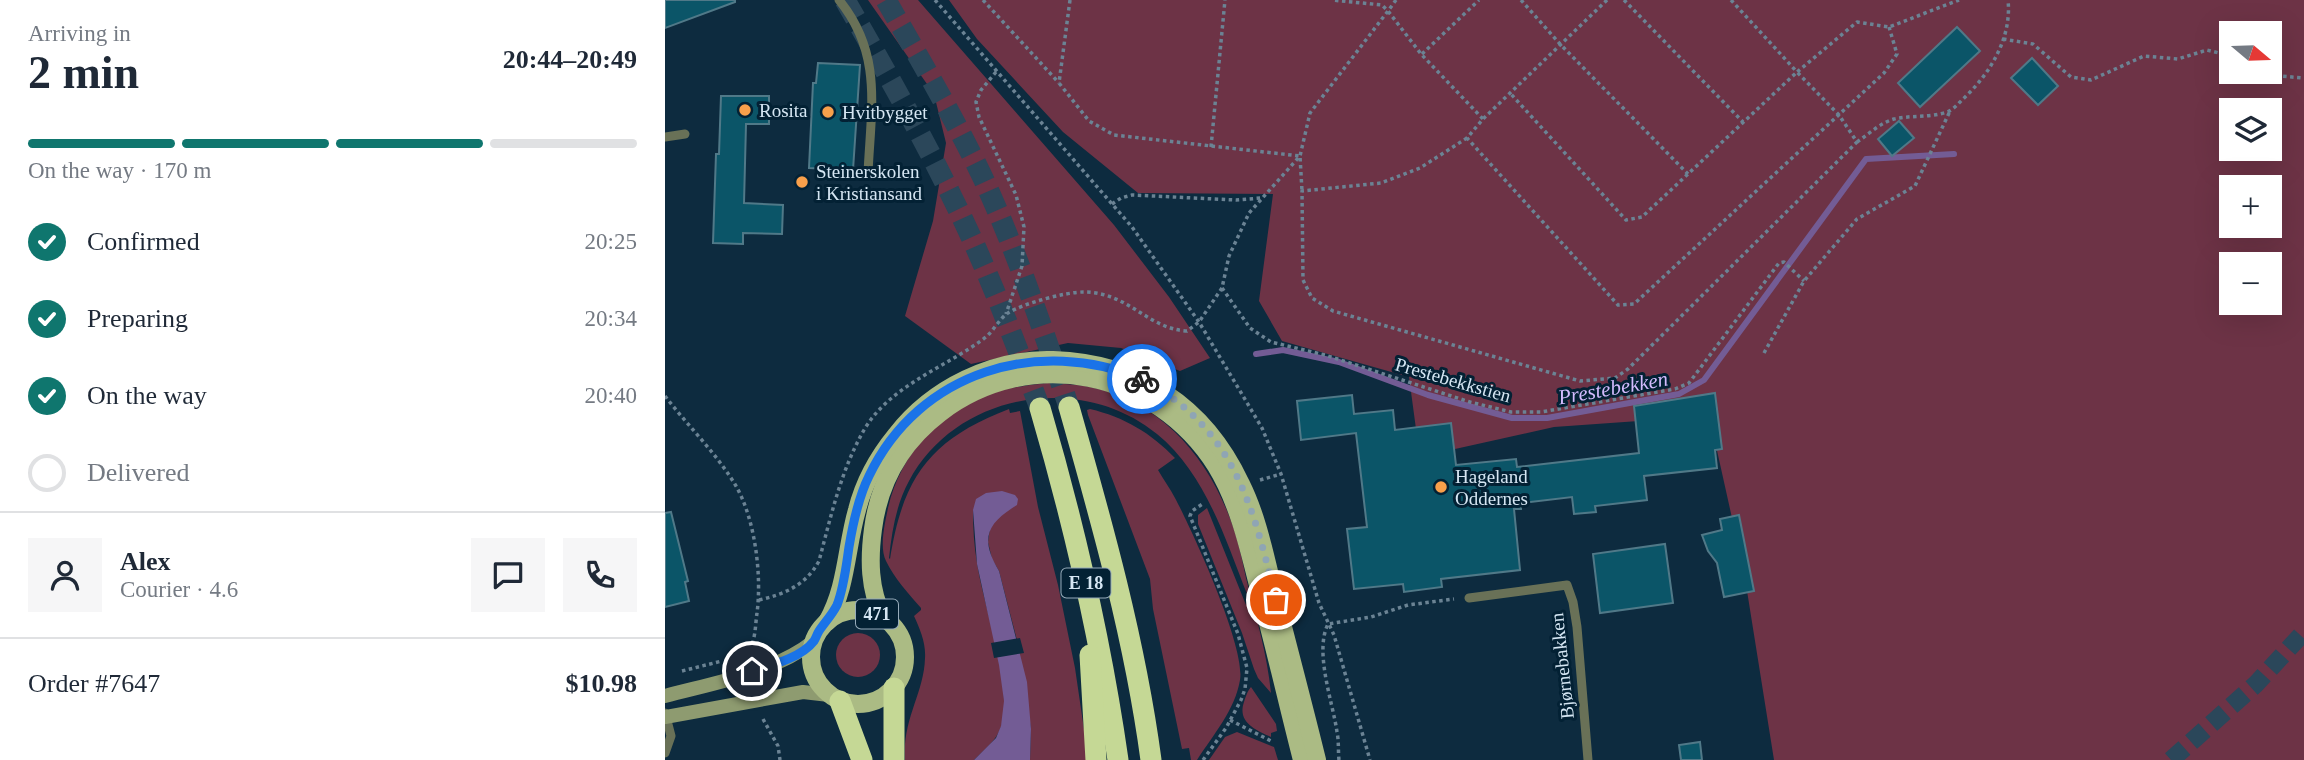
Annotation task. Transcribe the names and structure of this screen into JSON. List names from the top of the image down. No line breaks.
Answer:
{"streets":{"highway":["E 18"],"main road":["471"],"lane":["Bjørnebakken"],"path":["Prestebekkstien"]},"water":["Prestebekken"],"places":["Rosita","Hvitbygget","Steinerskolen i Kristiansand","Hageland Oddernes"],"north":"right","page":{"heading":["2 min","Arriving in","20:44–20:49"],"panel":["Alex","Courier · 4.6","Order #7647","$10.98"],"map_buttons":["+","−"],"bar":"On the way · 170 m","list":[["Confirmed","20:25"],["Preparing","20:34"],["On the way","20:40"],"Delivered"]}}
